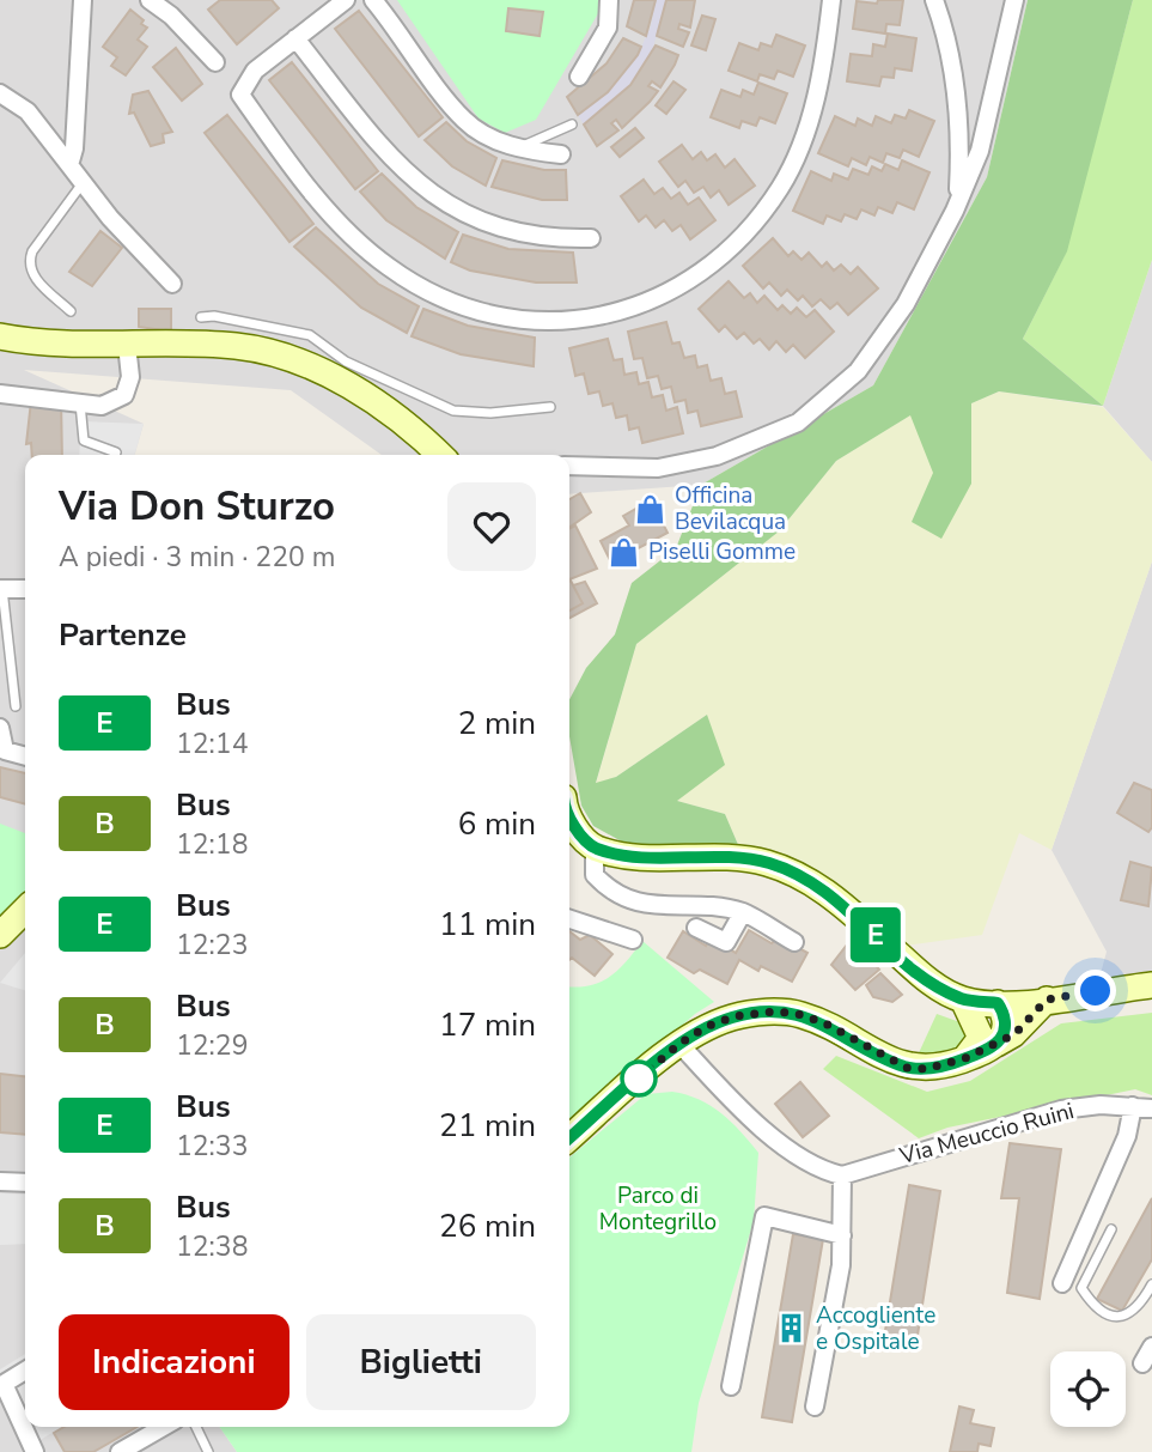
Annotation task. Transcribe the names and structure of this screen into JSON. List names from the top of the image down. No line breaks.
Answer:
{"streets":{"street":["Via Meuccio Ruini"]},"parks":["Parco di Montegrillo"],"places":{"shop":["Officina Bevilacqua","Piselli Gomme"],"building":["Accogliente e Ospitale"]},"lines":["bus line E"],"page":{"on_map":"E","heading":[["Via Don Sturzo","A piedi · 3 min · 220 m"],"Partenze"],"list":[{"mark":"E","name":"Bus","note":"12:14","value":"2 min"},{"mark":"B","name":"Bus","note":"12:18","value":"6 min"},{"mark":"E","name":"Bus","note":"12:23","value":"11 min"},{"mark":"B","name":"Bus","note":"12:29","value":"17 min"},{"mark":"E","name":"Bus","note":"12:33","value":"21 min"},{"mark":"B","name":"Bus","note":"12:38","value":"26 min"}],"buttons":["Indicazioni","Biglietti"]}}
